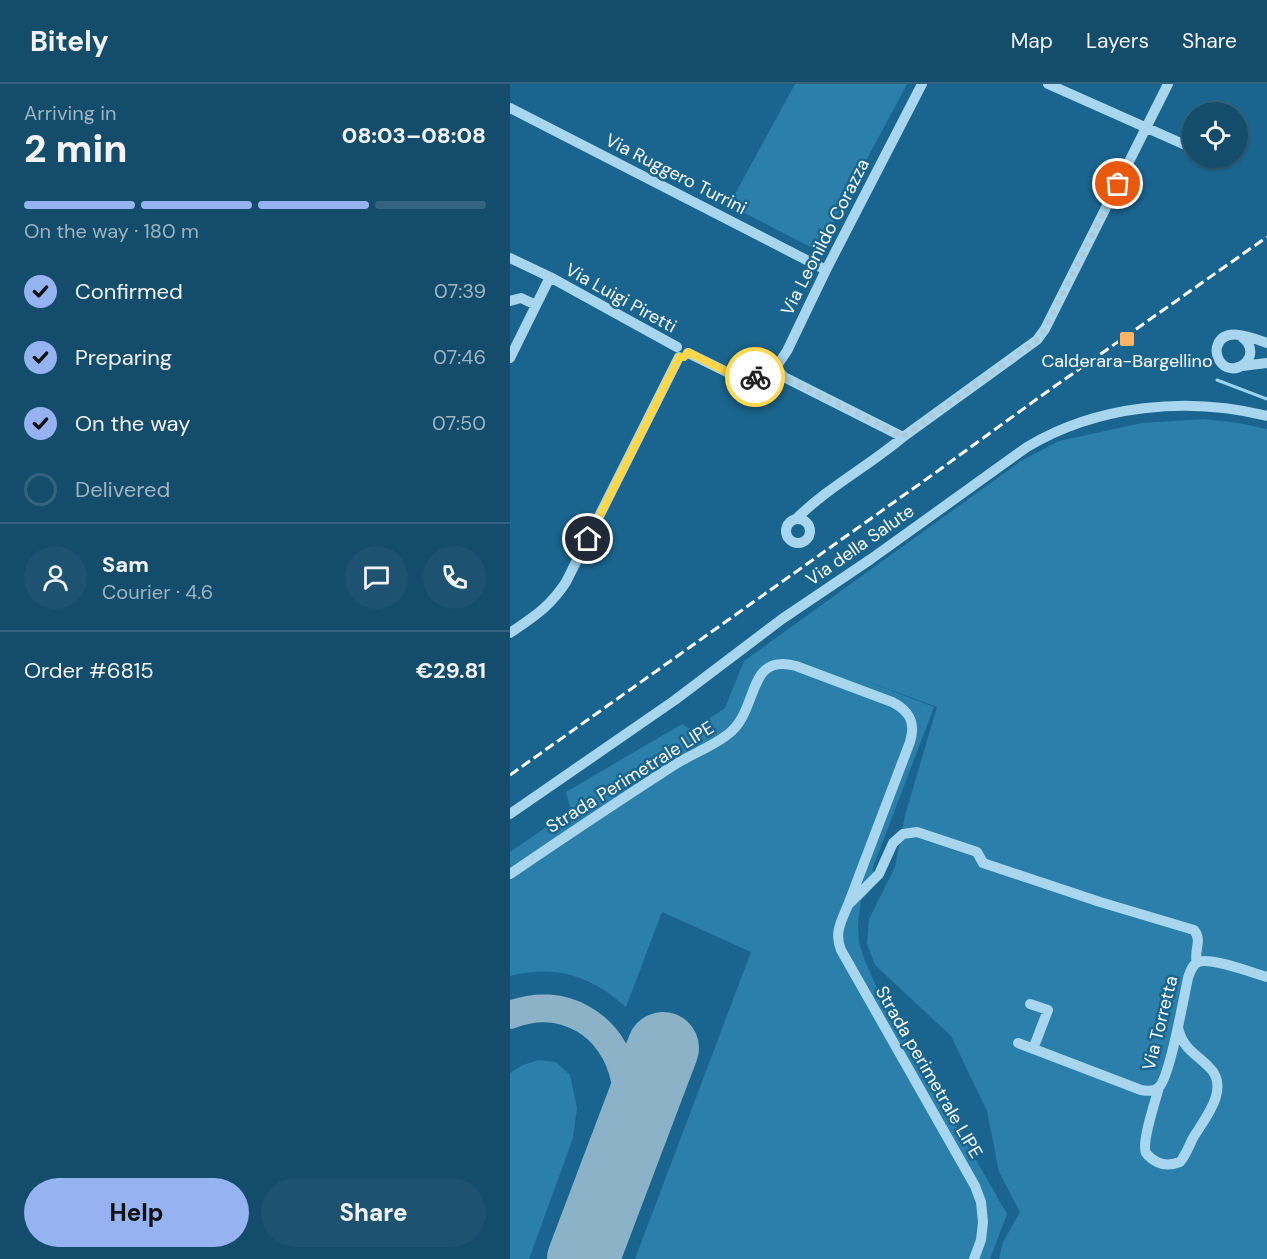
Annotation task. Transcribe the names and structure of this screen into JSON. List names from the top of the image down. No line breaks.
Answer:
{"streets":{"street":["Via Ruggero Turrini","Via Leonildo Corazza","Via Luigi Piretti","Via della Salute","Strada Perimetrale LIPE","Via Torretta","Strada perimetrale LIPE"]},"crossings":[["Via Ruggero Turrini","Via Leonildo Corazza"],["Via Leonildo Corazza","Via Luigi Piretti"],["Strada Perimetrale LIPE","Strada perimetrale LIPE"]],"places":{"transit":["Calderara-Bargellino"]},"page":{"header":"Bitely","nav":["Map","Layers","Share"],"heading":["2 min","Arriving in","08:03–08:08"],"panel":["Sam","Courier · 4.6","Order #6815","€29.81"],"bar":"On the way · 180 m","list":[["Confirmed","07:39"],["Preparing","07:46"],["On the way","07:50"],"Delivered"],"buttons":["Help","Share"]}}
